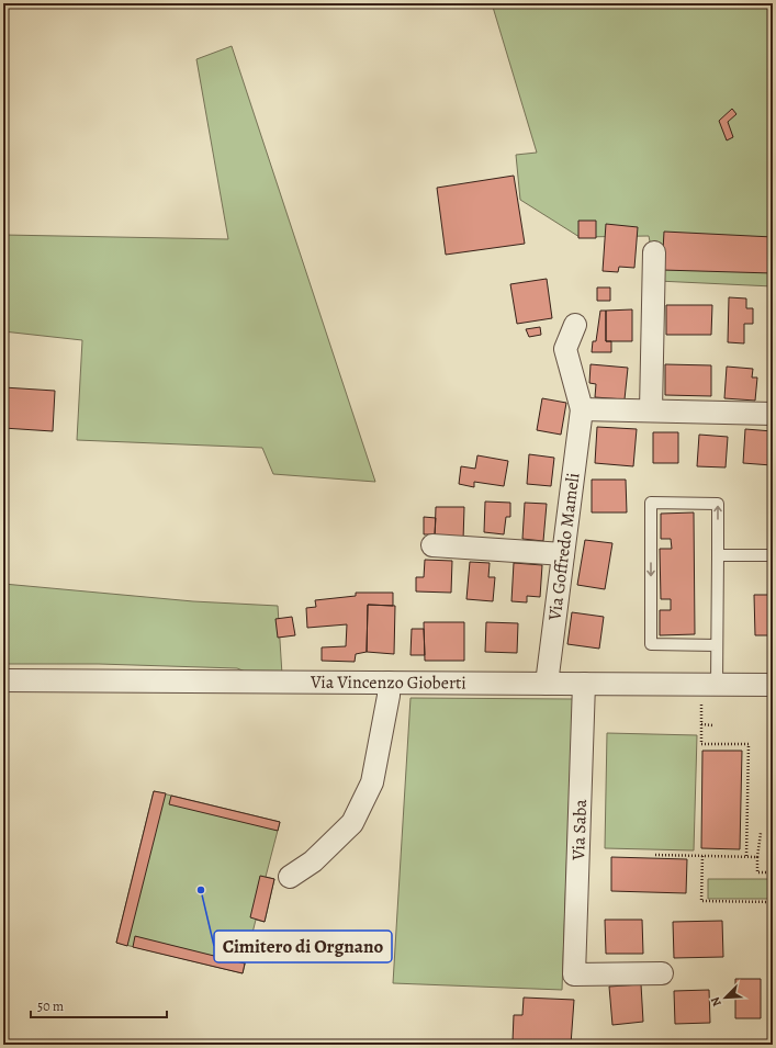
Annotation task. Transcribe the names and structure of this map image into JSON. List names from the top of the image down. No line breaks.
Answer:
{"streets":{"street":["Via Goffredo Mameli","Via Vincenzo Gioberti","Via Saba"]},"crossings":[["Via Goffredo Mameli","Via Vincenzo Gioberti"],["Via Vincenzo Gioberti","Via Saba"]],"places":["Cimitero di Orgnano"],"scale_bar":"50 m","north":"bottom left"}
